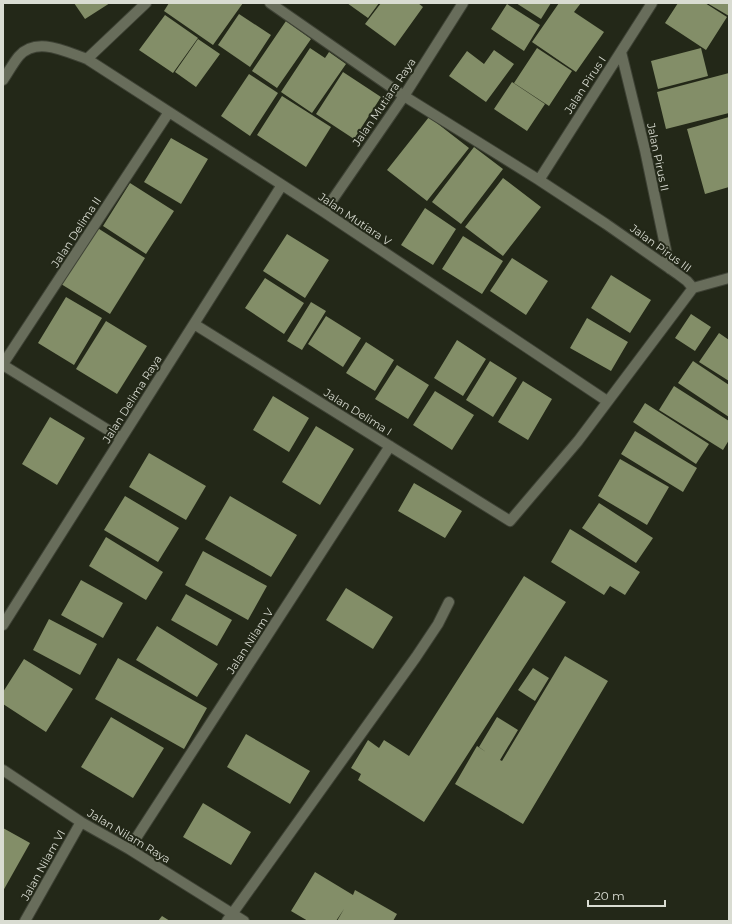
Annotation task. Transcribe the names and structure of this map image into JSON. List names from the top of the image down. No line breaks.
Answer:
{"streets":{"street":["Jalan Pirus I","Jalan Mutiara Raya","Jalan Pirus II","Jalan Mutiara V","Jalan Delima II","Jalan Pirus III","Jalan Delima Raya","Jalan Delima I","Jalan Nilam V","Jalan Nilam Raya","Jalan Nilam VI"]},"crossings":[["Jalan Pirus I","Jalan Pirus II"],["Jalan Pirus I","Jalan Pirus III"],["Jalan Mutiara Raya","Jalan Mutiara V"],["Jalan Mutiara Raya","Jalan Pirus III"],["Jalan Pirus II","Jalan Pirus III"],["Jalan Mutiara V","Jalan Delima II"],["Jalan Mutiara V","Jalan Pirus III"],["Jalan Mutiara V","Jalan Delima Raya"],["Jalan Pirus III","Jalan Delima I"],["Jalan Delima Raya","Jalan Delima I"],["Jalan Delima I","Jalan Nilam V"],["Jalan Nilam V","Jalan Nilam Raya"],["Jalan Nilam Raya","Jalan Nilam VI"]],"scale_bar":"20 m"}
